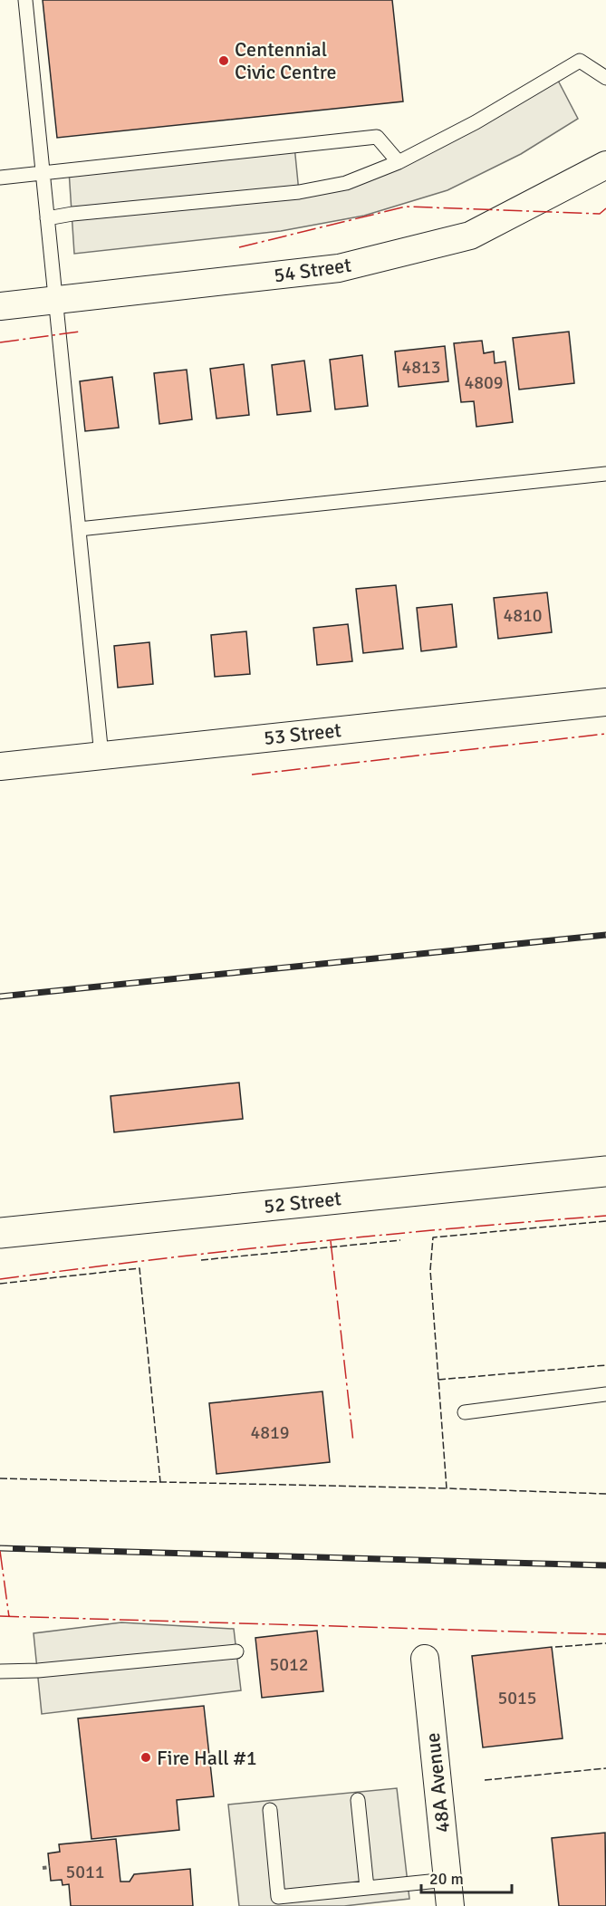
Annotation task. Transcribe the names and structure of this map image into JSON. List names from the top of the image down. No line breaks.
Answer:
{"streets":{"main road":["52 Street"],"street":["54 Street","53 Street","48A Avenue"]},"places":["Centennial Civic Centre","Fire Hall #1"],"house_numbers":["4813","4809","4810","4819","5012","5015","5011"],"scale_bar":"20 m"}
